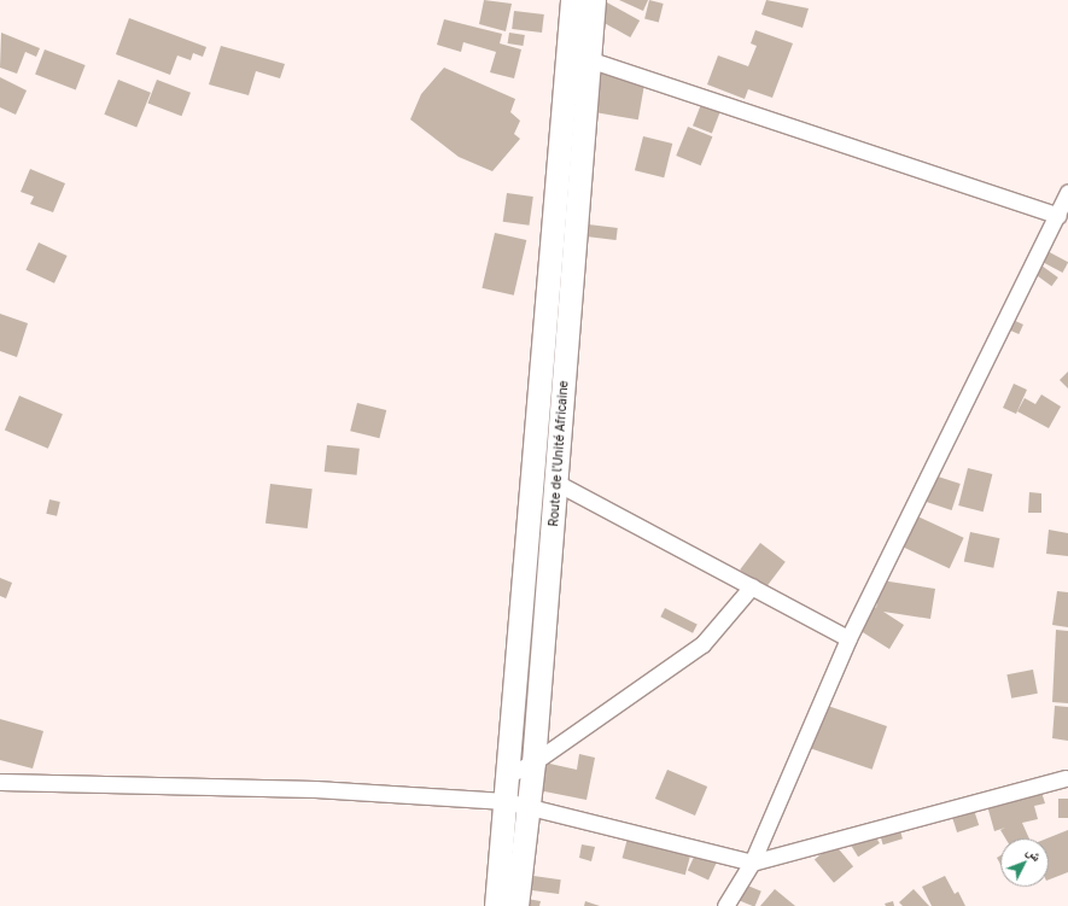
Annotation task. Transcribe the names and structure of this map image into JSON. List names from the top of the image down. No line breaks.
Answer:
{"streets":{"main road":["Route de l'Unité Africaine"]},"north":"top right"}
